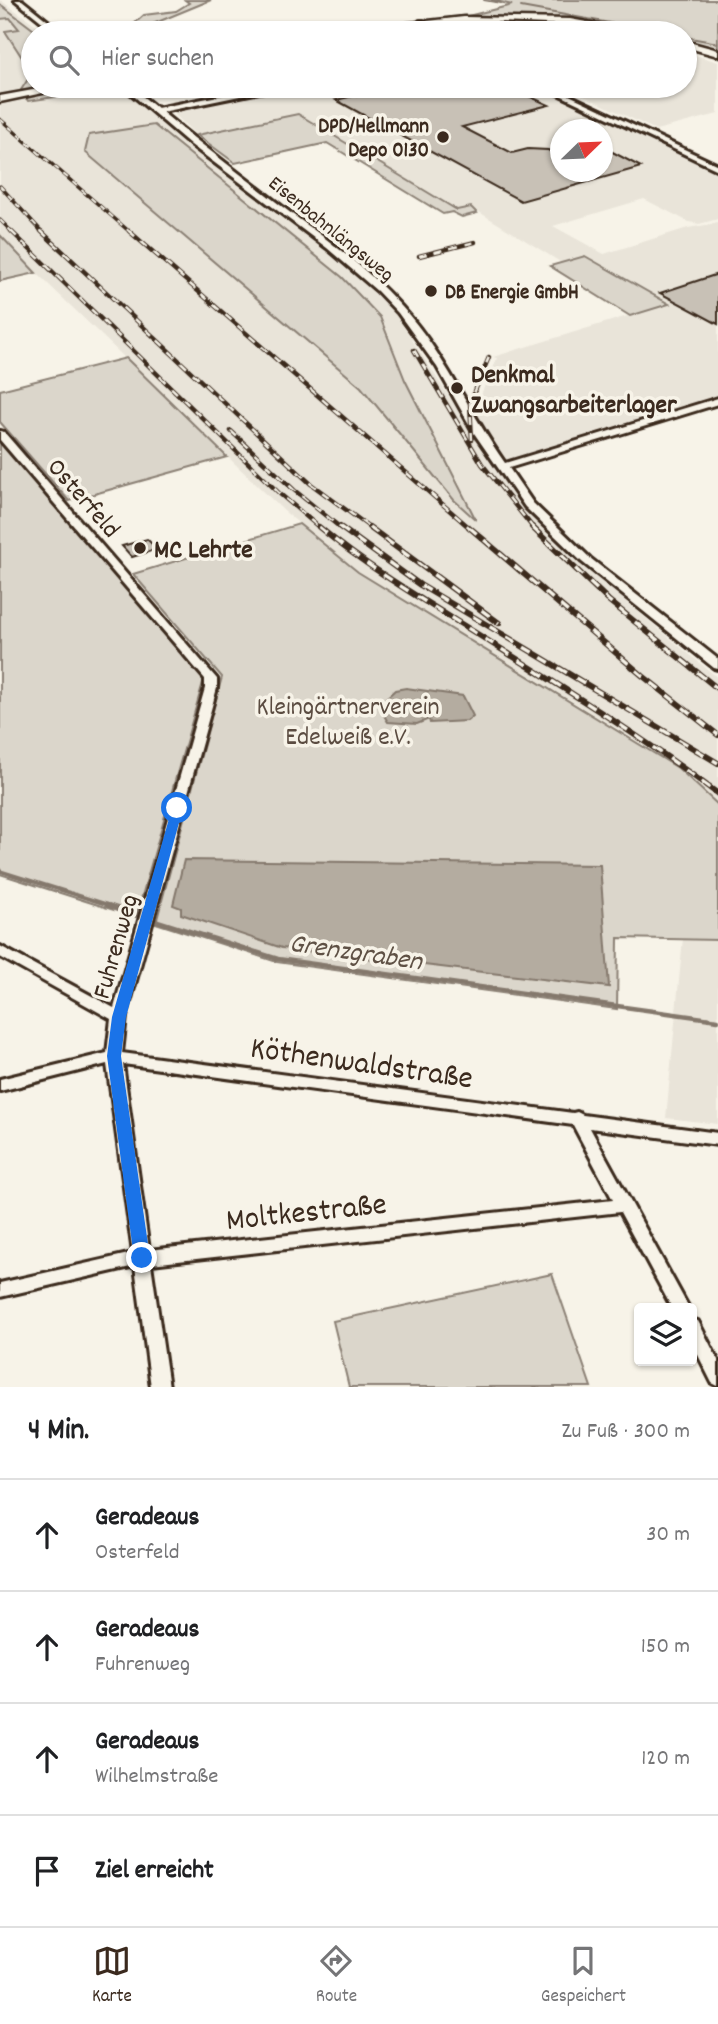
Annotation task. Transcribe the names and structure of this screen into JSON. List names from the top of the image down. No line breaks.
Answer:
{"streets":{"street":["Eisenbahnlängsweg","Osterfeld","Fuhrenweg","Köthenwaldstraße","Moltkestraße"]},"crossings":[["Osterfeld","Fuhrenweg"],["Fuhrenweg","Köthenwaldstraße"]],"water":["Grenzgraben"],"parks":["Kleingärtnerverein Edelweiß e.V."],"places":["DPD/Hellmann Depo 0130","DB Energie GmbH","Denkmal Zwangsarbeiterlager","MC Lehrte"],"north":"top right","page":{"search":"Hier suchen","heading":["4 Min.","Zu Fuß · 300 m"],"list":[["Geradeaus","Osterfeld","30 m"],["Geradeaus","Fuhrenweg","150 m"],["Geradeaus","Wilhelmstraße","120 m"],"Ziel erreicht"],"nav":["Karte","Route","Gespeichert"]}}
